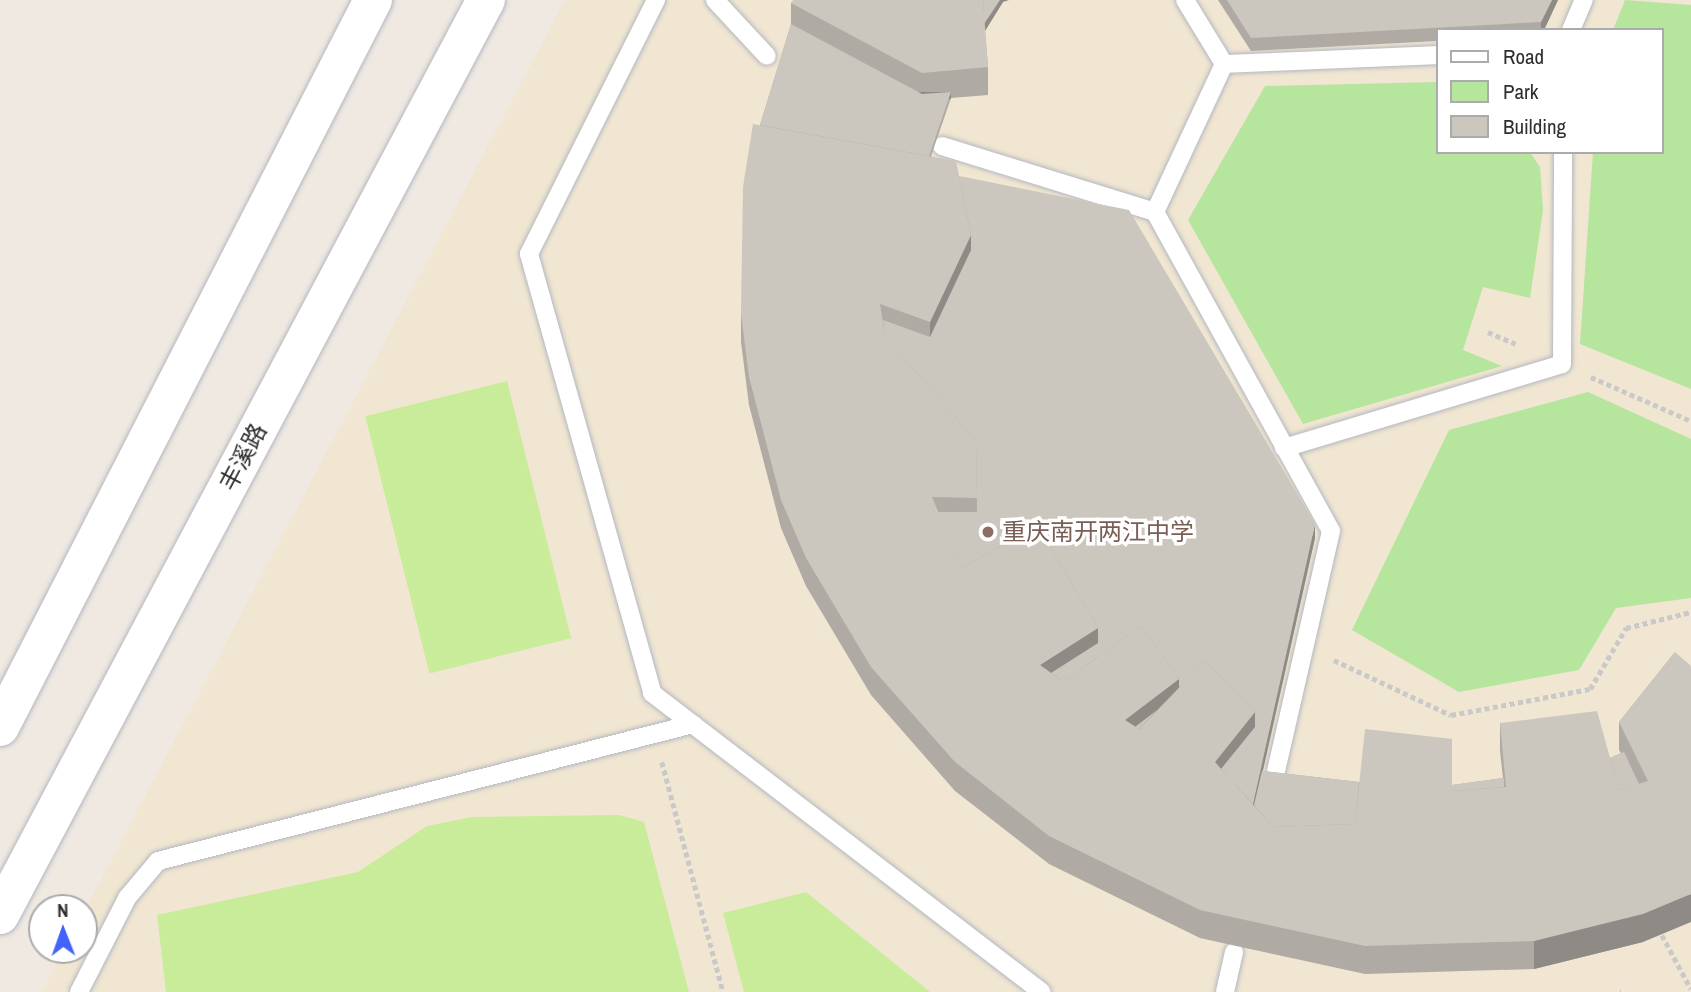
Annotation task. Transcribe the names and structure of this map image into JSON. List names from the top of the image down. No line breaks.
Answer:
{"streets":{"main road":["丰溪路"]},"places":["重庆南开两江中学"],"legend":["Road","Park","Building"],"north":"top"}
